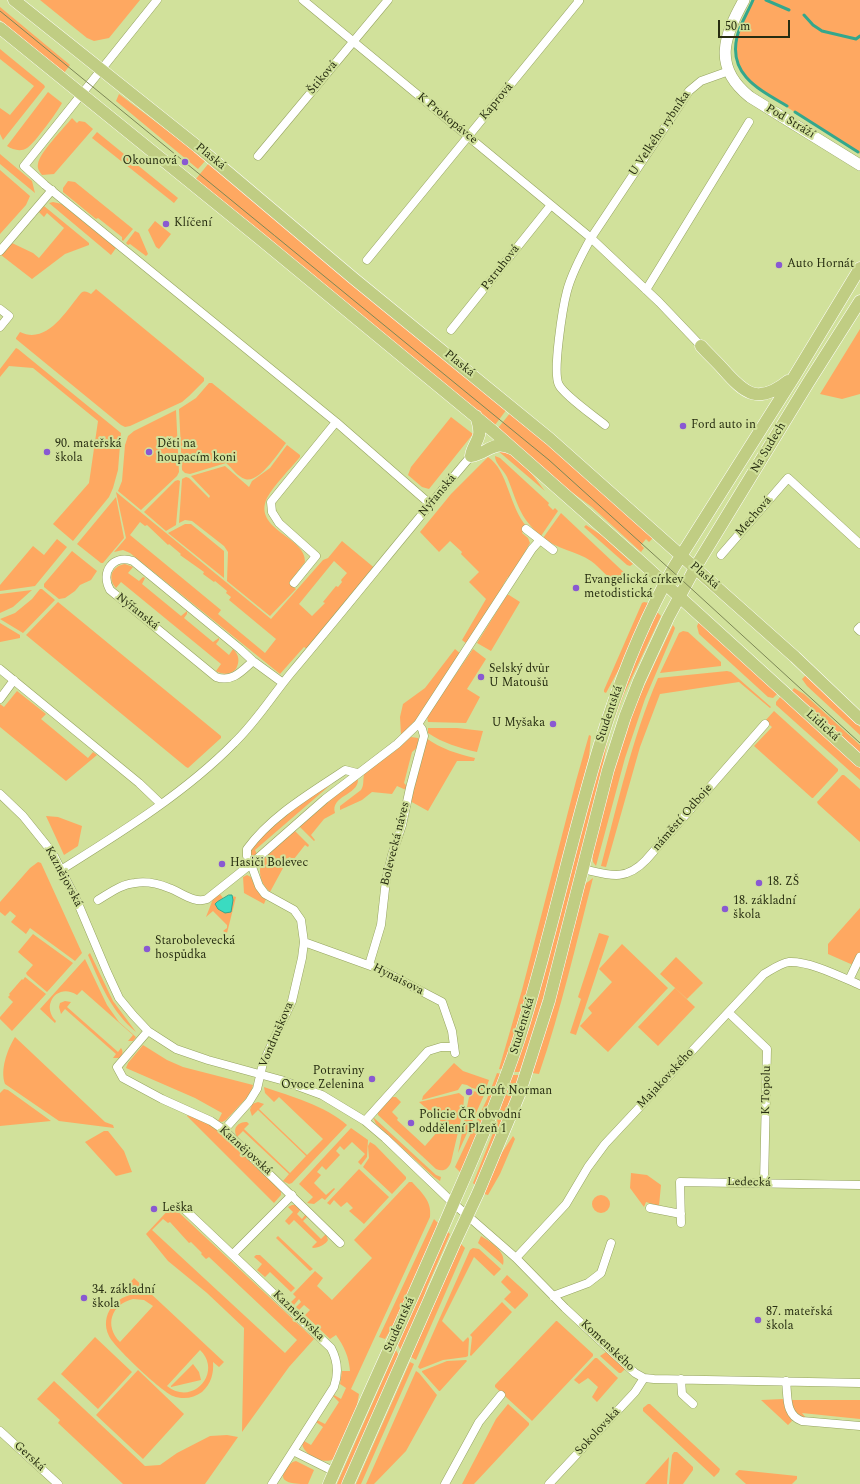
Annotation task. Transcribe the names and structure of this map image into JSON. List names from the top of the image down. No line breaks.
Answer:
{"streets":{"main road":["Plaská","Na Sudech","Studentská","Lidická"],"street":["Štiková","Kaprová","K Prokopávce","Pod Stráží","U Velkého rybníka","Pstruhová","Nýřanská","Mechová","náměstí Odboje","Bolevecká náves","Kaznějovská","Hynaisova","Vondruškova","Majakovského","K Topolu","Ledecká","Kaznejovska","Komenského","Sokolovská","Gerská"]},"crossings":[["Štiková","K Prokopávce"],["Kaprová","K Prokopávce"],["K Prokopávce","U Velkého rybníka"],["K Prokopávce","Pstruhová"],["Pod Stráží","U Velkého rybníka"],["Plaská","Na Sudech"],["Plaská","Studentská"],["Na Sudech","Studentská"],["Na Sudech","Lidická"],["Nýřanská","Kaznějovská"],["Studentská","Lidická"],["Studentská","náměstí Odboje"],["Studentská","Kaznějovská"],["Studentská","Komenského"],["Bolevecká náves","Hynaisova"],["Kaznějovská","Hynaisova"],["Kaznějovská","Vondruškova"],["Kaznějovská","Komenského"],["Hynaisova","Vondruškova"],["Majakovského","K Topolu"],["Majakovského","Komenského"],["K Topolu","Ledecká"],["Komenského","Sokolovská"]],"places":["Okounová","Klíčení","Auto Hornát","Ford auto in","90. mateřská škola","Děti na houpacím koni","Evangelická církev metodistická","Selský dvůr U Matoušů","U Myšaka","Hasiči Bolevec","18. ZŠ","18. základní škola","Starobolevecká hospůdka","Potraviny Ovoce Zelenina","Croft Norman","Policie ČR obvodní oddělení Plzeň 1","Leška","34. základní škola","87. mateřská škola"],"scale_bar":"50 m"}
